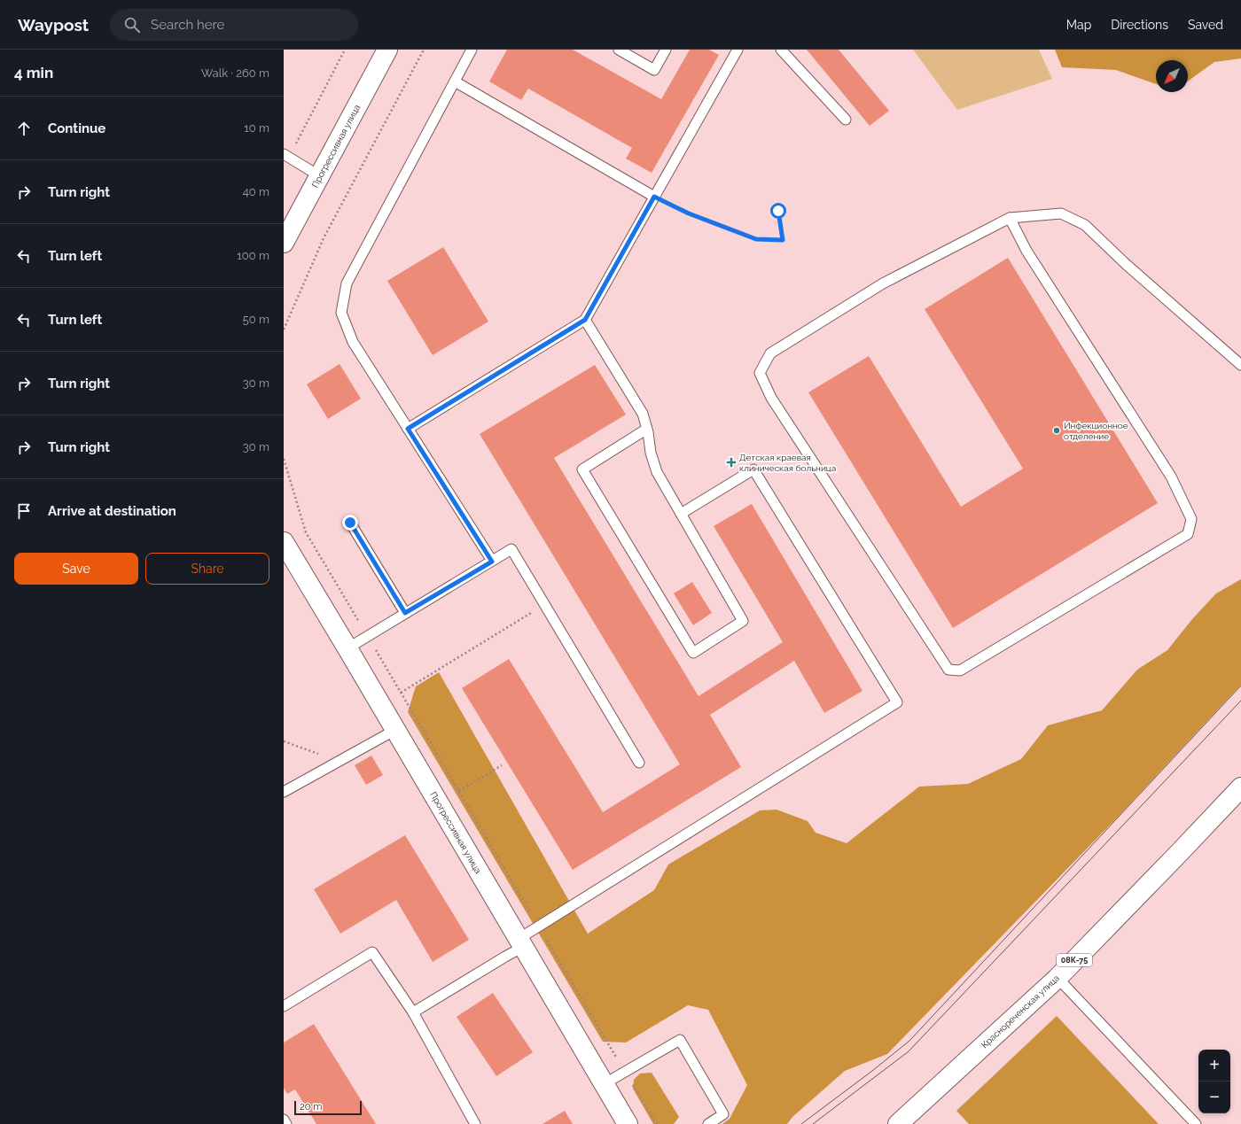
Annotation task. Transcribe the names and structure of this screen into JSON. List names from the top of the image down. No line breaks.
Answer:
{"streets":{"street":["Прогрессивная улица","08К-75","Краснореченская улица"]},"places":{"other":["Инфекционное отделение"],"health":["Детская краевая клиническая больница"]},"scale_bar":"20 m","north":"bottom left","page":{"header":"Waypost","search":"Search here","nav":["Map","Directions","Saved"],"heading":["4 min","Walk · 260 m"],"list":[["Continue","10 m"],["Turn right","40 m"],["Turn left","100 m"],["Turn left","50 m"],["Turn right","30 m"],["Turn right","30 m"],"Arrive at destination"],"buttons":["Save","Share"],"map_buttons":["+","−"],"scale":"20 m"}}
